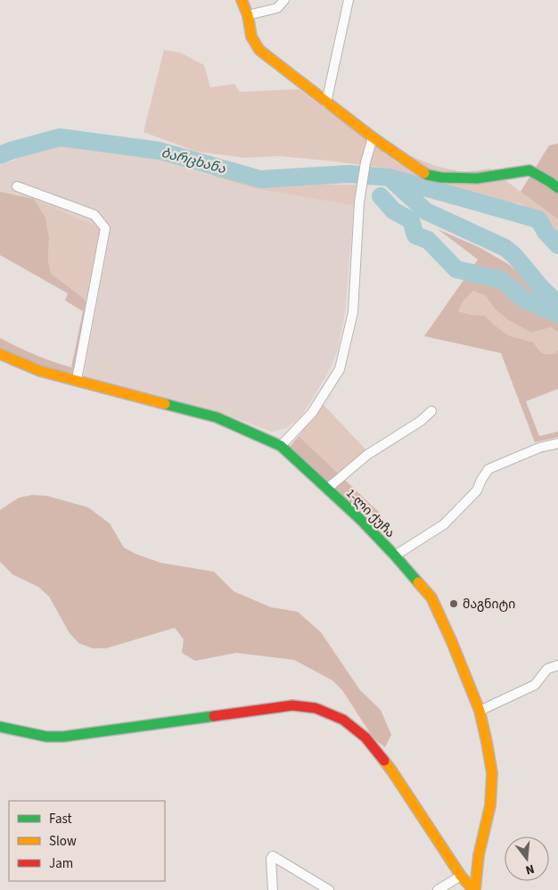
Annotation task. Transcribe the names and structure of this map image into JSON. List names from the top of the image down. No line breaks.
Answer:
{"streets":{"street":["1-ლი ქუჩა"]},"water":["ბარცხანა"],"places":["მაგნიტი"],"legend":["Fast","Slow","Jam"],"north":"bottom"}
